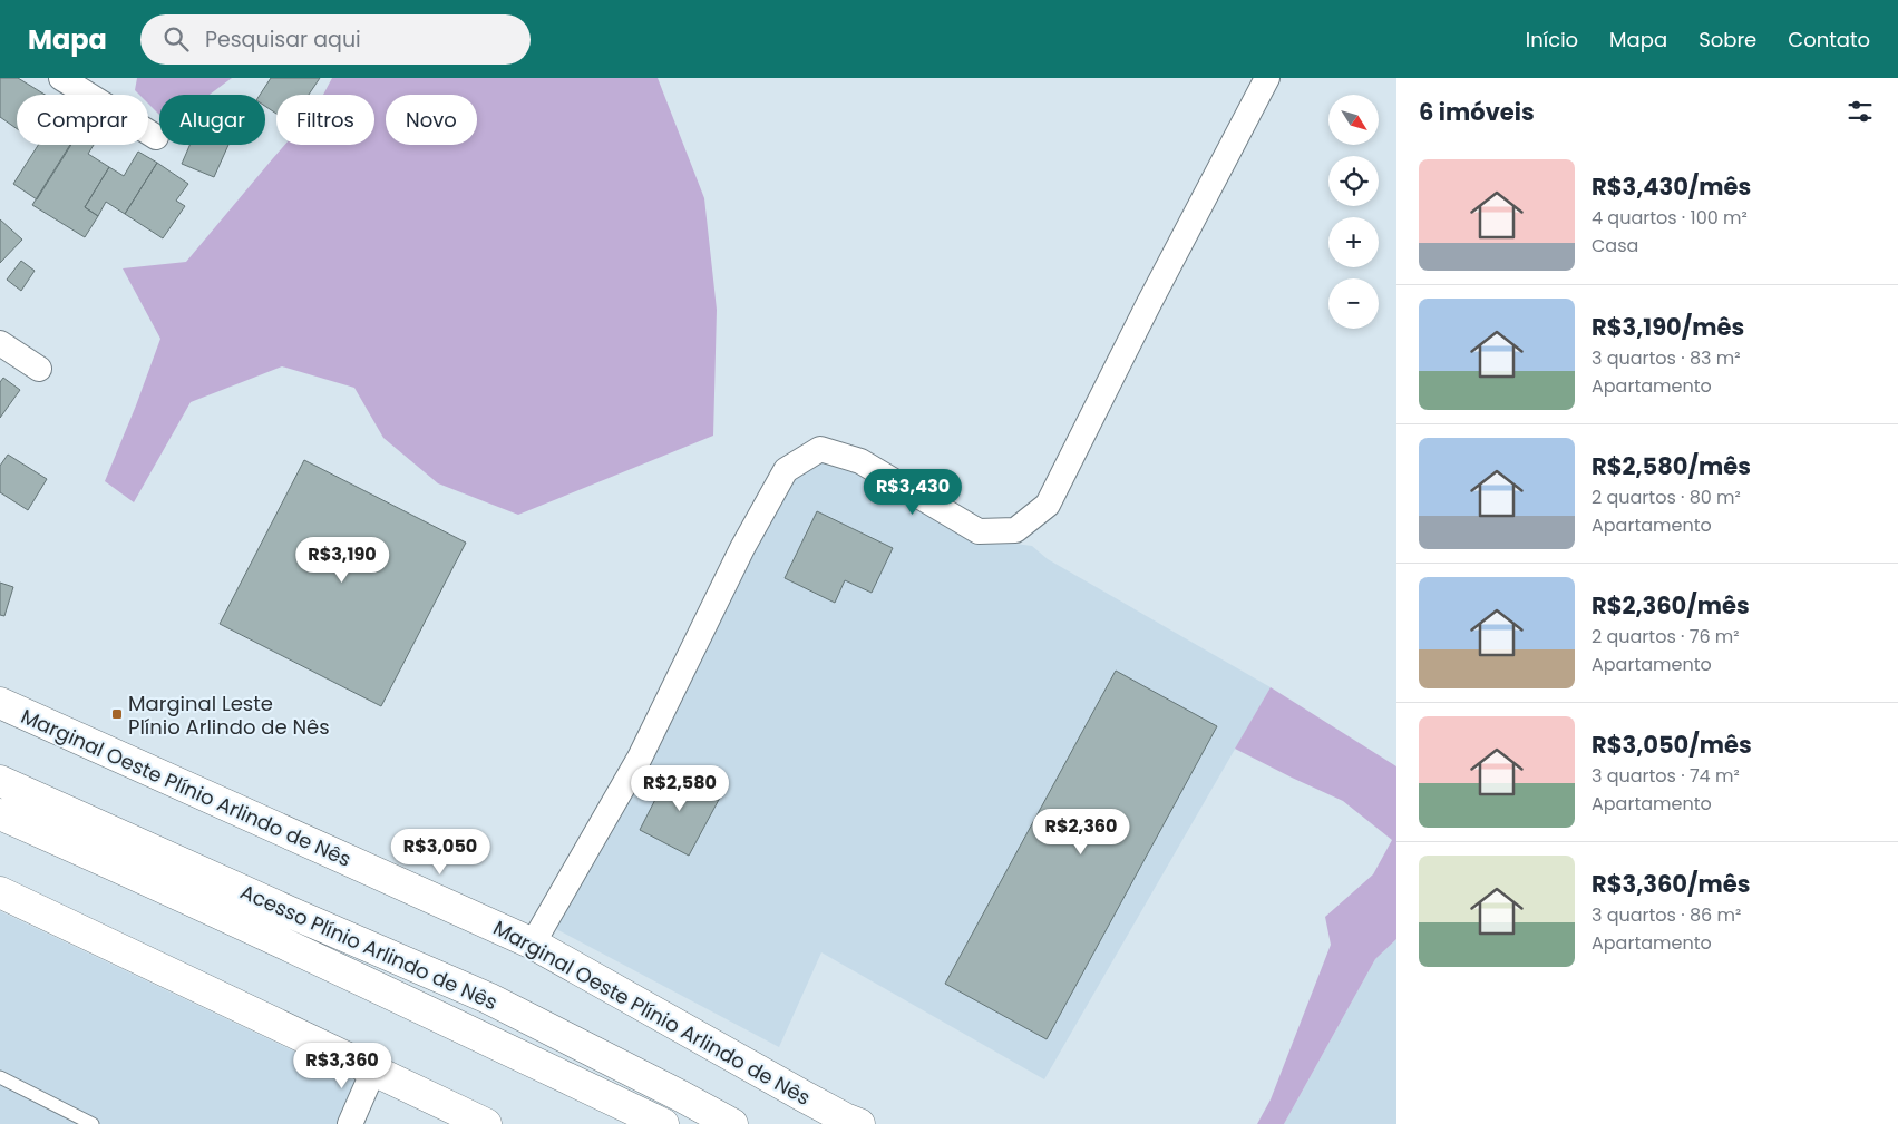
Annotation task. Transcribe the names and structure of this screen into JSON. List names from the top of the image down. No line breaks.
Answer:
{"streets":{"main road":["Marginal Oeste Plínio Arlindo de Nês","Acesso Plínio Arlindo de Nês"]},"places":{"transit":["Marginal Leste Plínio Arlindo de Nês"]},"north":"bottom right","page":{"header":"Mapa","search":"Pesquisar aqui","nav":["Início","Mapa","Sobre","Contato"],"heading":"6 imóveis","map_buttons":["+","−"],"chip":["Comprar","Alugar","Filtros","Novo"],"list":[{"name":"R$3,430/mês","note":"4 quartos · 100 m² · Casa"},{"name":"R$3,190/mês","note":"3 quartos · 83 m² · Apartamento"},{"name":"R$2,580/mês","note":"2 quartos · 80 m² · Apartamento"},{"name":"R$2,360/mês","note":"2 quartos · 76 m² · Apartamento"},{"name":"R$3,050/mês","note":"3 quartos · 74 m² · Apartamento"},{"name":"R$3,360/mês","note":"3 quartos · 86 m² · Apartamento"}],"price":["R$3,430","R$3,190","R$2,580","R$2,360","R$3,050","R$3,360"]}}
